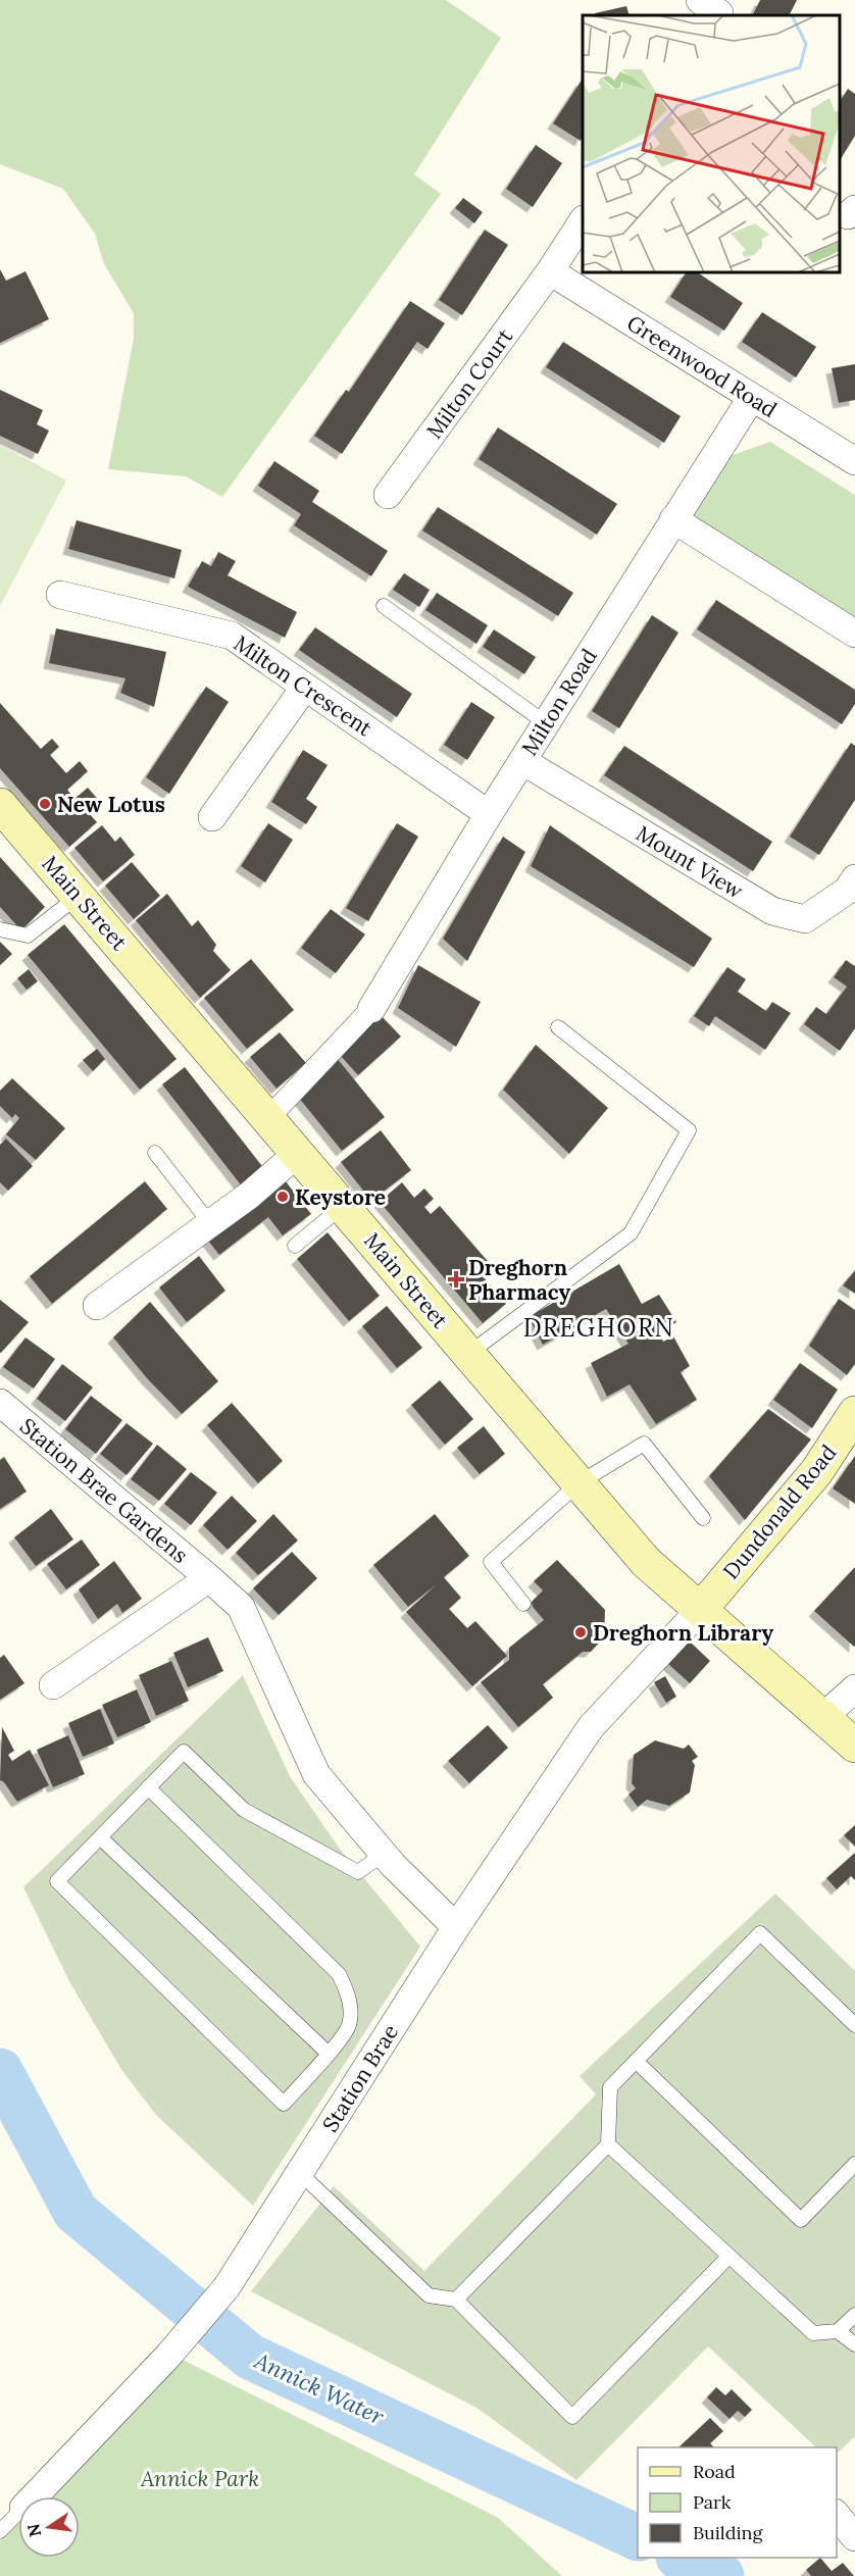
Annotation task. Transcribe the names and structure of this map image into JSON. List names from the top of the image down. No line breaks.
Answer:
{"streets":{"main road":["Main Street","Dundonald Road"],"street":["Greenwood Road","Milton Court","Milton Crescent","Milton Road","Mount View","Station Brae Gardens","Station Brae"]},"crossings":[["Greenwood Road","Milton Court"],["Greenwood Road","Milton Road"],["Milton Crescent","Milton Road"],["Milton Road","Mount View"],["Main Street","Dundonald Road"],["Main Street","Station Brae"],["Station Brae Gardens","Station Brae"],["Dundonald Road","Station Brae"]],"districts":["DREGHORN"],"water":["Annick Water"],"parks":["Annick Park"],"places":{"other":["New Lotus","Keystore","Dreghorn Library"],"health":["Dreghorn Pharmacy"]},"legend":["Road","Park","Building"],"north":"left"}
